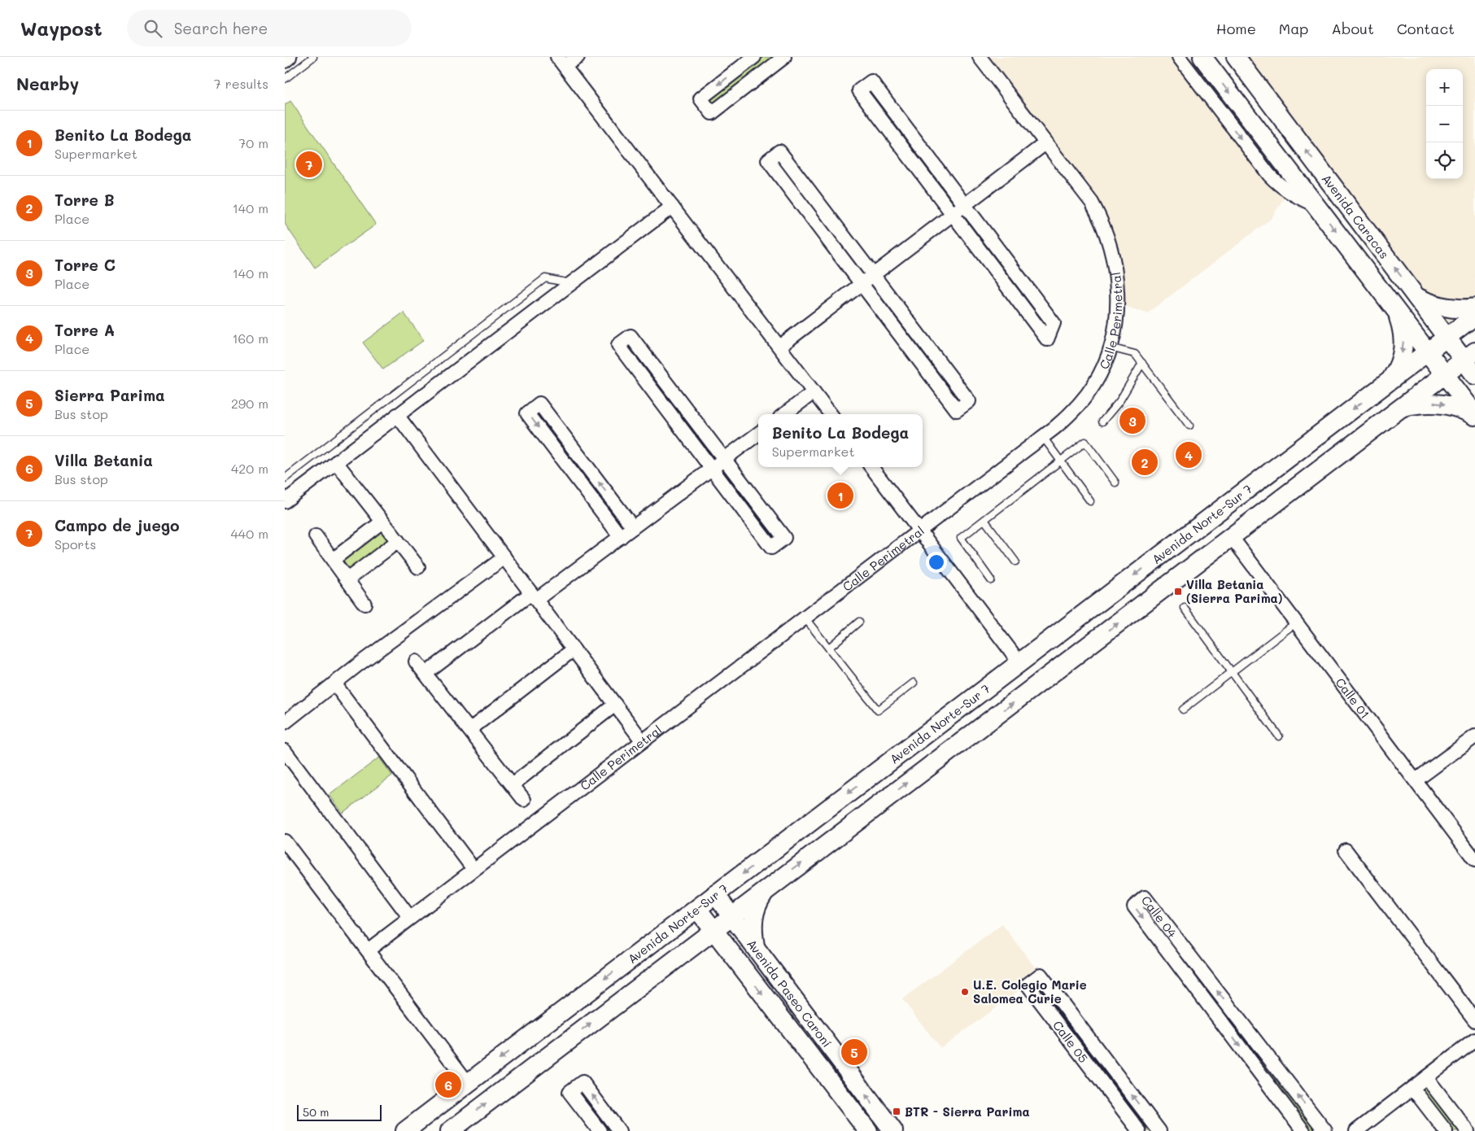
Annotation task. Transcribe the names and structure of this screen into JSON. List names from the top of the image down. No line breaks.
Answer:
{"streets":{"main road":["Avenida Caracas","Avenida Norte-Sur 7","Avenida Paseo Caroní"],"street":["Calle Perimetral","Calle 01","Calle 04","Calle 05"]},"crossings":[["Avenida Caracas","Avenida Norte-Sur 7"],["Avenida Norte-Sur 7","Avenida Paseo Caroní"]],"places":{"transit":["Villa Betania (Sierra Parima)","BTR - Sierra Parima"],"other":["U.E. Colegio Marie Salomea Curie"]},"scale_bar":"50 m","page":{"header":"Waypost","search":"Search here","nav":["Home","Map","About","Contact"],"heading":["Nearby","7 results"],"map_buttons":["+","−"],"list":[{"mark":"1","name":"Benito La Bodega","note":"Supermarket","value":"70 m"},{"mark":"2","name":"Torre B","note":"Place","value":"140 m"},{"mark":"3","name":"Torre C","note":"Place","value":"140 m"},{"mark":"4","name":"Torre A","note":"Place","value":"160 m"},{"mark":"5","name":"Sierra Parima","note":"Bus stop","value":"290 m"},{"mark":"6","name":"Villa Betania","note":"Bus stop","value":"420 m"},{"mark":"7","name":"Campo de juego","note":"Sports","value":"440 m"}],"pins":["7","3","4","2","1","5","6"],"popup":["Benito La Bodega","Supermarket"],"scale":"50 m"}}
